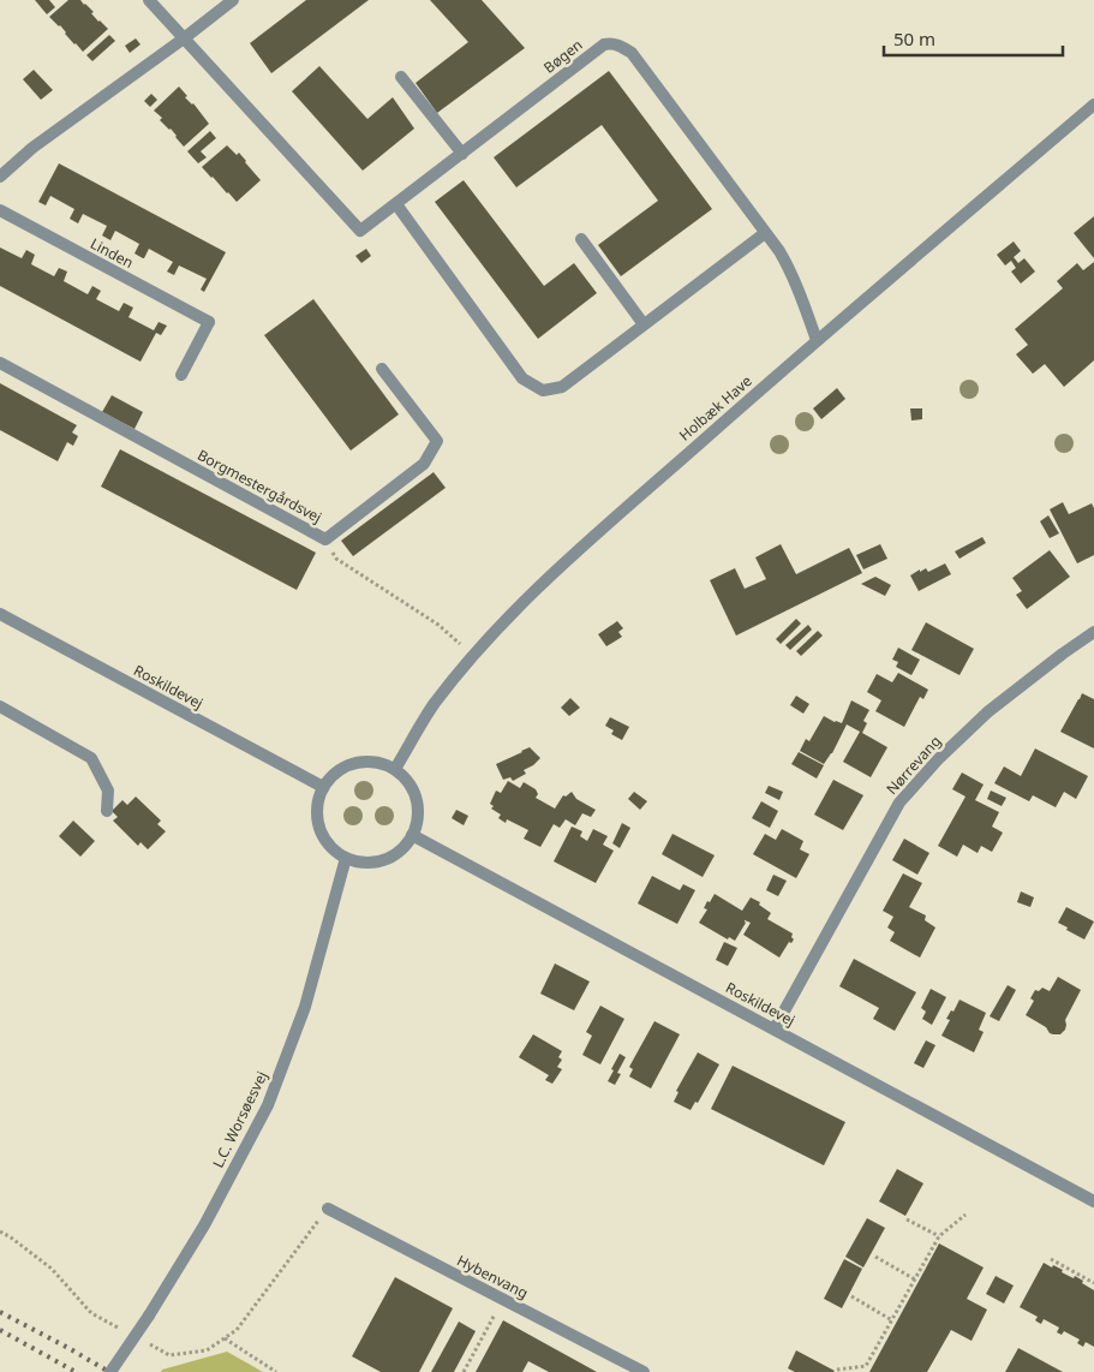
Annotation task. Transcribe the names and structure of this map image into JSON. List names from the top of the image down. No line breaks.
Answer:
{"streets":{"street":["Bøgen","Linden","Holbæk Have","Borgmestergårdsvej","Roskildevej","Nørrevang","L.C. Worsøesvej","Hybenvang"]},"crossings":[["Bøgen","Holbæk Have"],["Holbæk Have","Roskildevej"],["Holbæk Have","L.C. Worsøesvej"],["Roskildevej","Nørrevang"],["Roskildevej","L.C. Worsøesvej"]],"scale_bar":"50 m"}
